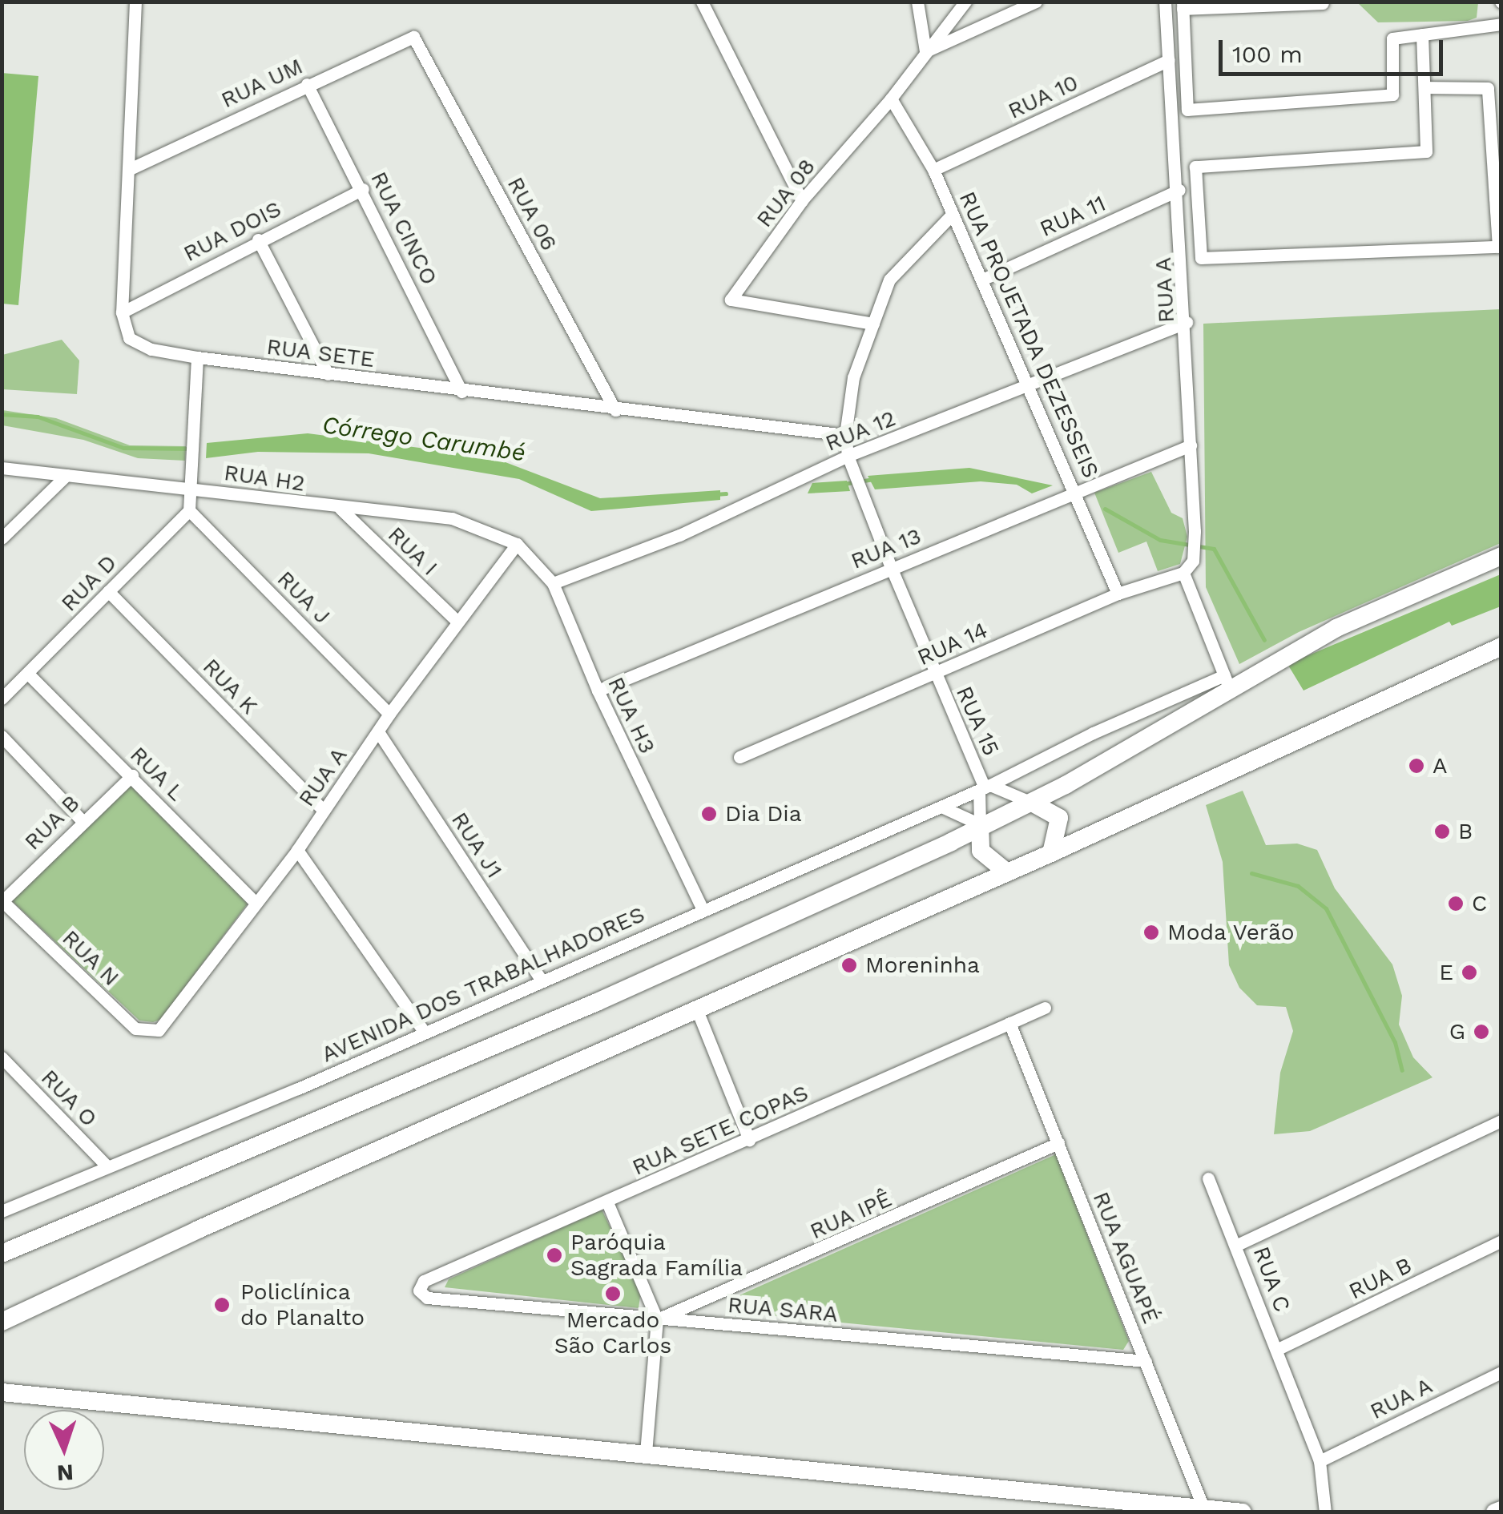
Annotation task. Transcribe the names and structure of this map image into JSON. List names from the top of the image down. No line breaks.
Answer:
{"streets":{"street":["RUA UM","RUA 10","RUA 08","RUA 06","RUA 11","RUA CINCO","RUA DOIS","RUA A","RUA PROJETADA DEZESSEIS","RUA SETE","RUA 12","RUA H2","RUA 13","RUA I","RUA D","RUA J","RUA 14","RUA K","RUA H3","RUA 15","RUA L","RUA B","RUA J1","RUA N","AVENIDA DOS TRABALHADORES","RUA O","RUA SETE COPAS","RUA IPÊ","RUA AGUAPÉ","RUA C","RUA SARA"]},"crossings":[["RUA UM","RUA 06"],["RUA UM","RUA CINCO"],["RUA 10","RUA A"],["RUA 10","RUA PROJETADA DEZESSEIS"],["RUA 08","RUA PROJETADA DEZESSEIS"],["RUA 06","RUA SETE"],["RUA 11","RUA A"],["RUA 11","RUA PROJETADA DEZESSEIS"],["RUA CINCO","RUA DOIS"],["RUA CINCO","RUA SETE"],["RUA DOIS","RUA SETE"],["RUA A","RUA 12"],["RUA A","RUA H2"],["RUA A","RUA 13"],["RUA A","RUA I"],["RUA A","RUA J"],["RUA A","RUA 14"],["RUA A","RUA K"],["RUA A","RUA H3"],["RUA A","RUA L"],["RUA A","RUA J1"],["RUA A","RUA N"],["RUA A","RUA C"],["RUA PROJETADA DEZESSEIS","RUA 12"],["RUA PROJETADA DEZESSEIS","RUA 13"],["RUA PROJETADA DEZESSEIS","RUA 14"],["RUA 12","RUA H3"],["RUA 12","RUA 15"],["RUA H2","RUA I"],["RUA H2","RUA H3"],["RUA 13","RUA H3"],["RUA 13","RUA 15"],["RUA D","RUA J"],["RUA D","RUA K"],["RUA D","RUA L"],["RUA 14","RUA 15"],["RUA H3","AVENIDA DOS TRABALHADORES"],["RUA 15","AVENIDA DOS TRABALHADORES"],["RUA L","RUA B"],["RUA B","RUA N"],["RUA B","RUA C"],["RUA J1","AVENIDA DOS TRABALHADORES"],["AVENIDA DOS TRABALHADORES","RUA O"],["RUA SETE COPAS","RUA AGUAPÉ"],["RUA SETE COPAS","RUA SARA"],["RUA IPÊ","RUA AGUAPÉ"],["RUA IPÊ","RUA SARA"],["RUA AGUAPÉ","RUA SARA"]],"water":["Córrego Carumbé"],"places":["A","Dia Dia","B","C","Moda Verão","Moreninha","E","G","Paróquia Sagrada Família","Mercado São Carlos","Policlínica do Planalto"],"scale_bar":"100 m","north":"bottom"}
